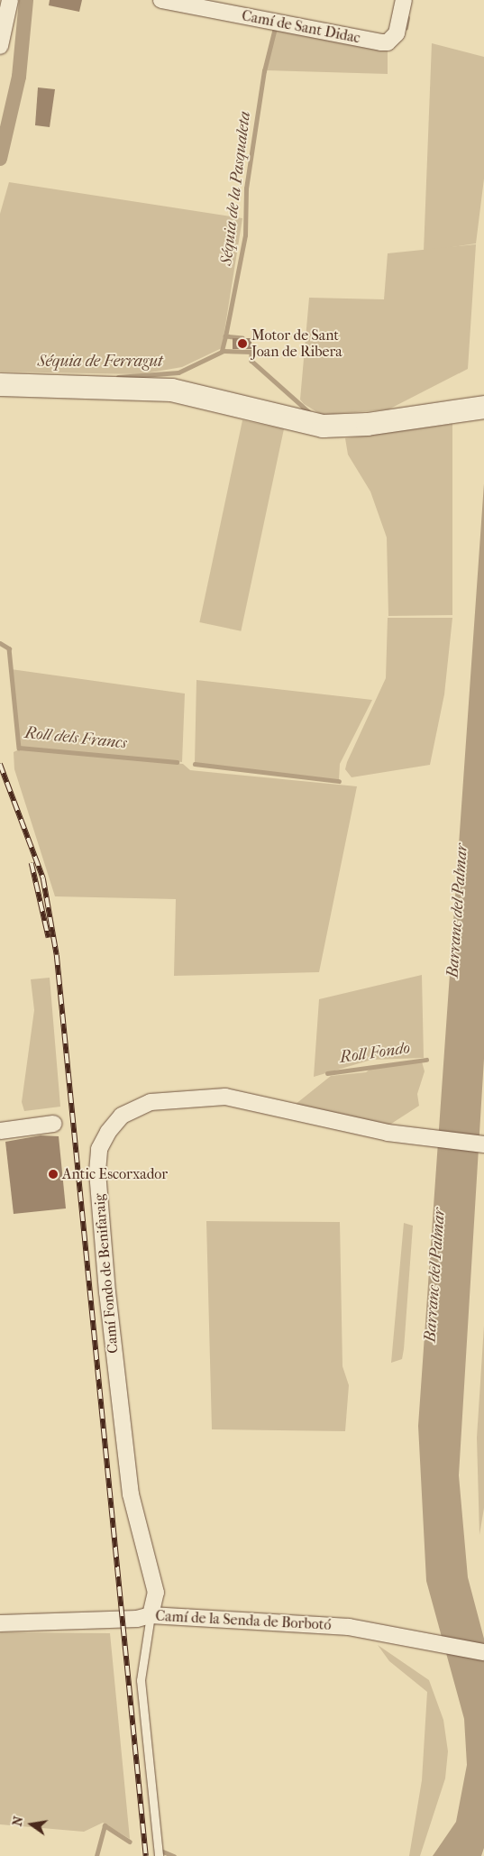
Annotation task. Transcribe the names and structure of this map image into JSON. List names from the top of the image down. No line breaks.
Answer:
{"streets":{"street":["Camí de Sant Didac","Camí Fondo de Benifaraig","Camí de la Senda de Borbotó"]},"crossings":[["Camí Fondo de Benifaraig","Camí de la Senda de Borbotó"]],"water":["Séquia de la Pasqualeta","Séquia de Ferragut","Roll dels Francs","Barranc del Palmar","Roll Fondo"],"places":["Motor de Sant Joan de Ribera","Antic Escorxador"],"north":"left"}
